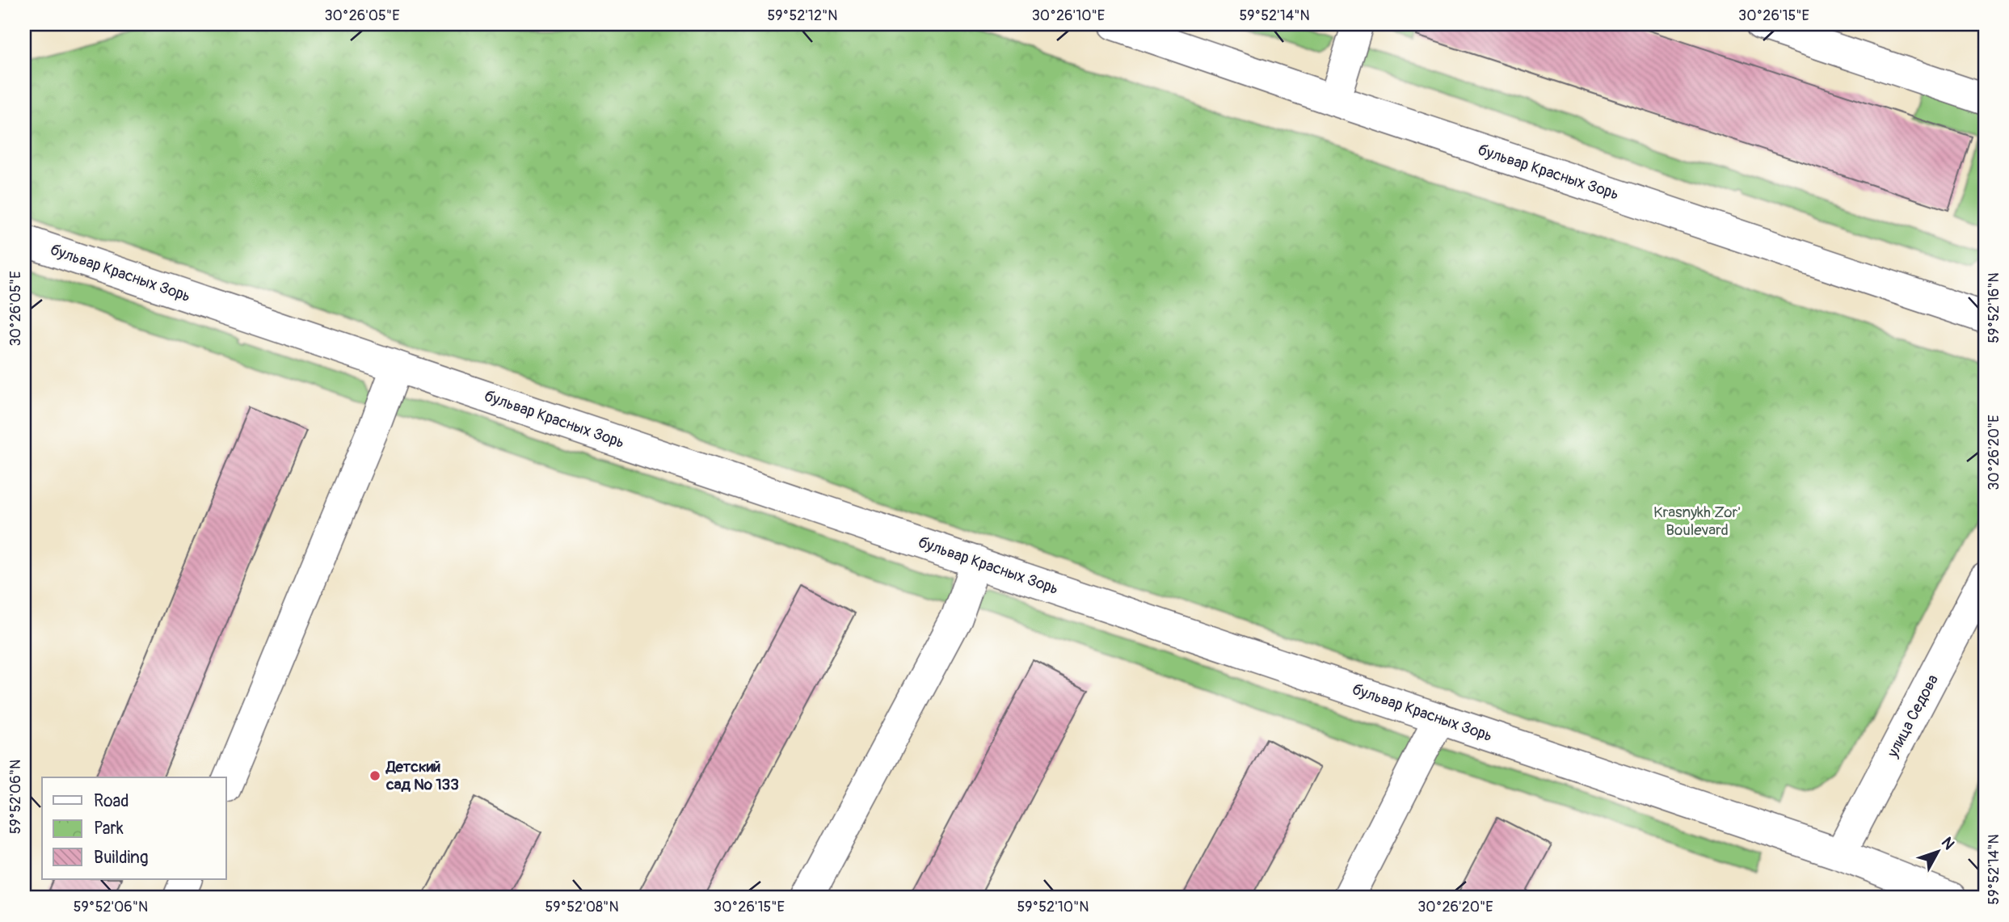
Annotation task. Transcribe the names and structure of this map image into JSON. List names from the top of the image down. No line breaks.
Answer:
{"streets":{"street":["бульвар Красных Зорь","улица Седова"]},"crossings":[["бульвар Красных Зорь","улица Седова"]],"parks":["Krasnykh Zor' Boulevard"],"places":["Детский сад № 133"],"legend":["Road","Park","Building"],"north":"top right","coordinates":["30°26'05\"E","59°52'12\"N","30°26'10\"E","59°52'14\"N","30°26'15\"E","59°52'16\"N","30°26'20\"E","59°52'06\"N","59°52'08\"N","59°52'10\"N"]}
